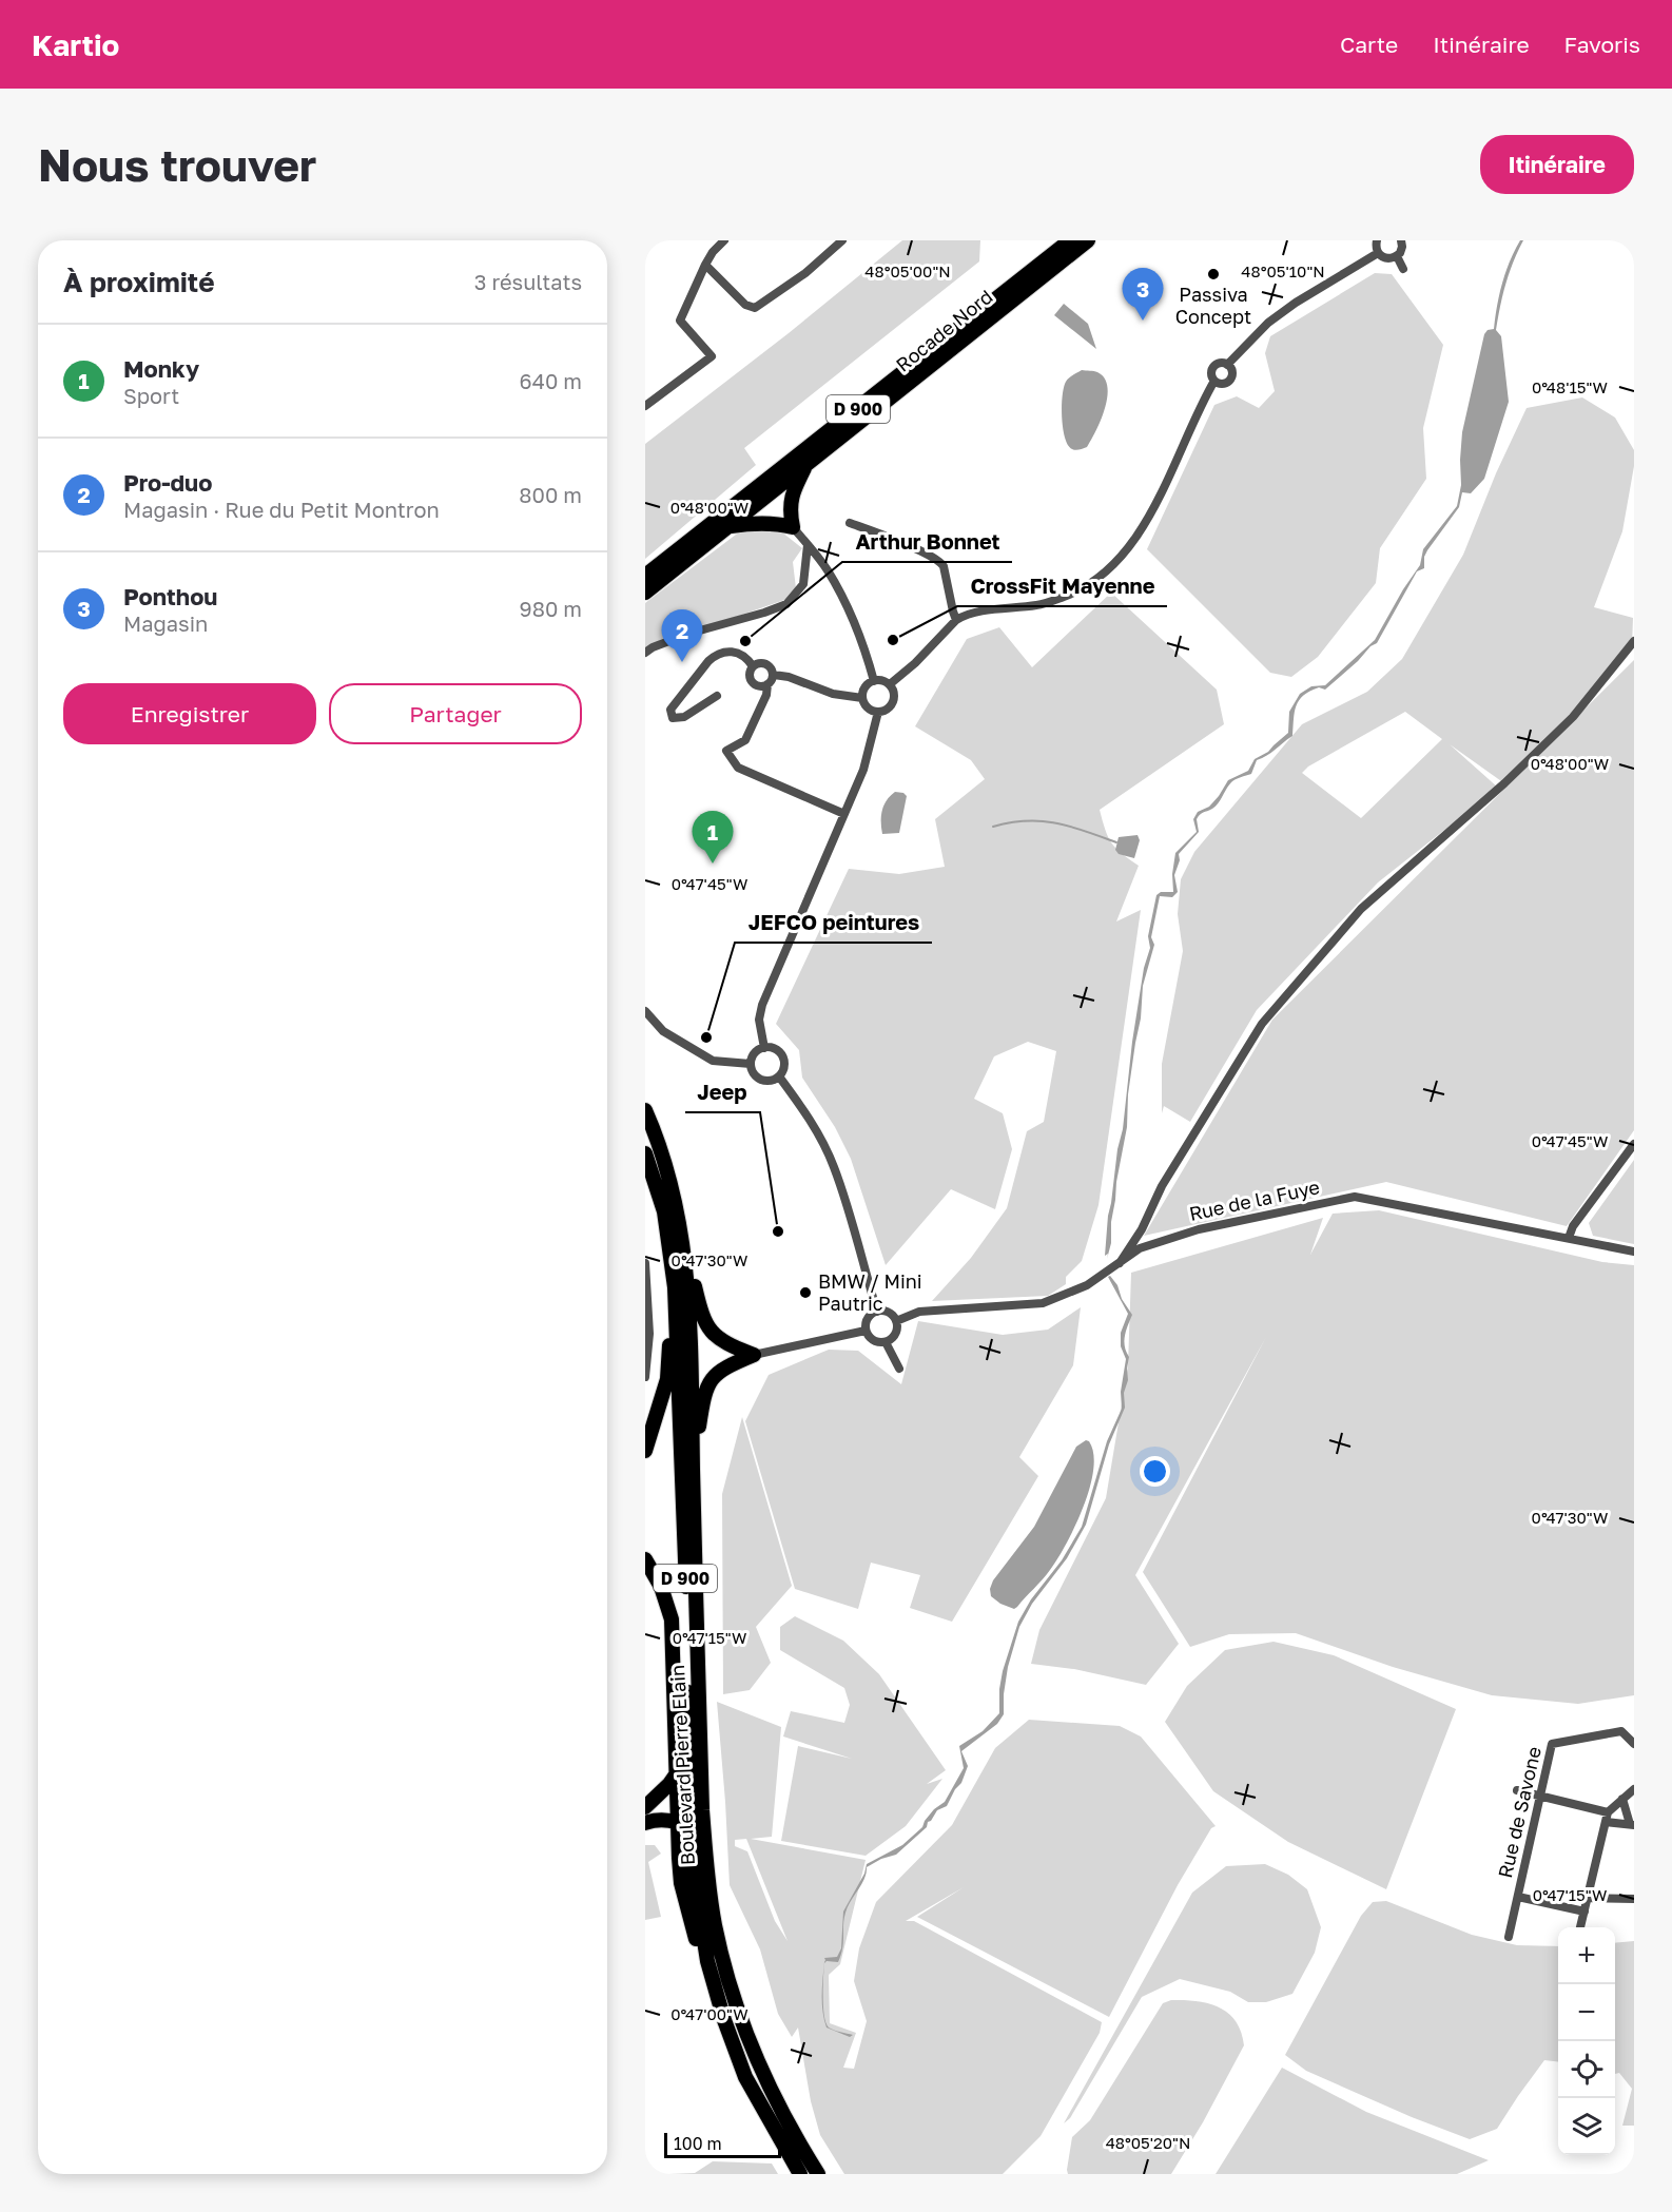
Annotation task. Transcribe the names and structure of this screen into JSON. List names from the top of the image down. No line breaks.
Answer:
{"streets":{"main road":["Rocade Nord","D 900","Boulevard Pierre Elain"],"street":["Rue de la Fuye","Rue de Savone"]},"places":["Passiva Concept","CrossFit Mayenne","Arthur Bonnet","JEFCO peintures","Jeep","BMW / Mini Pautric"],"scale_bar":"100 m","page":{"header":"Kartio","nav":["Carte","Itinéraire","Favoris"],"buttons":["Itinéraire",["Enregistrer","Partager"]],"title":"Nous trouver","heading":["À proximité","3 résultats"],"pins":["3","2","1"],"list":[{"mark":"1","name":"Monky","note":"Sport","value":"640 m"},{"mark":"2","name":"Pro-duo","note":"Magasin · Rue du Petit Montron","value":"800 m"},{"mark":"3","name":"Ponthou","note":"Magasin","value":"980 m"}],"map_buttons":["+","−"],"scale":"100 m"},"coordinates":["48°05'00\"N","48°05'10\"N","0°48'15\"W","0°48'00\"W","0°47'45\"W","0°47'30\"W","0°47'15\"W","0°47'00\"W","48°05'20\"N"]}
